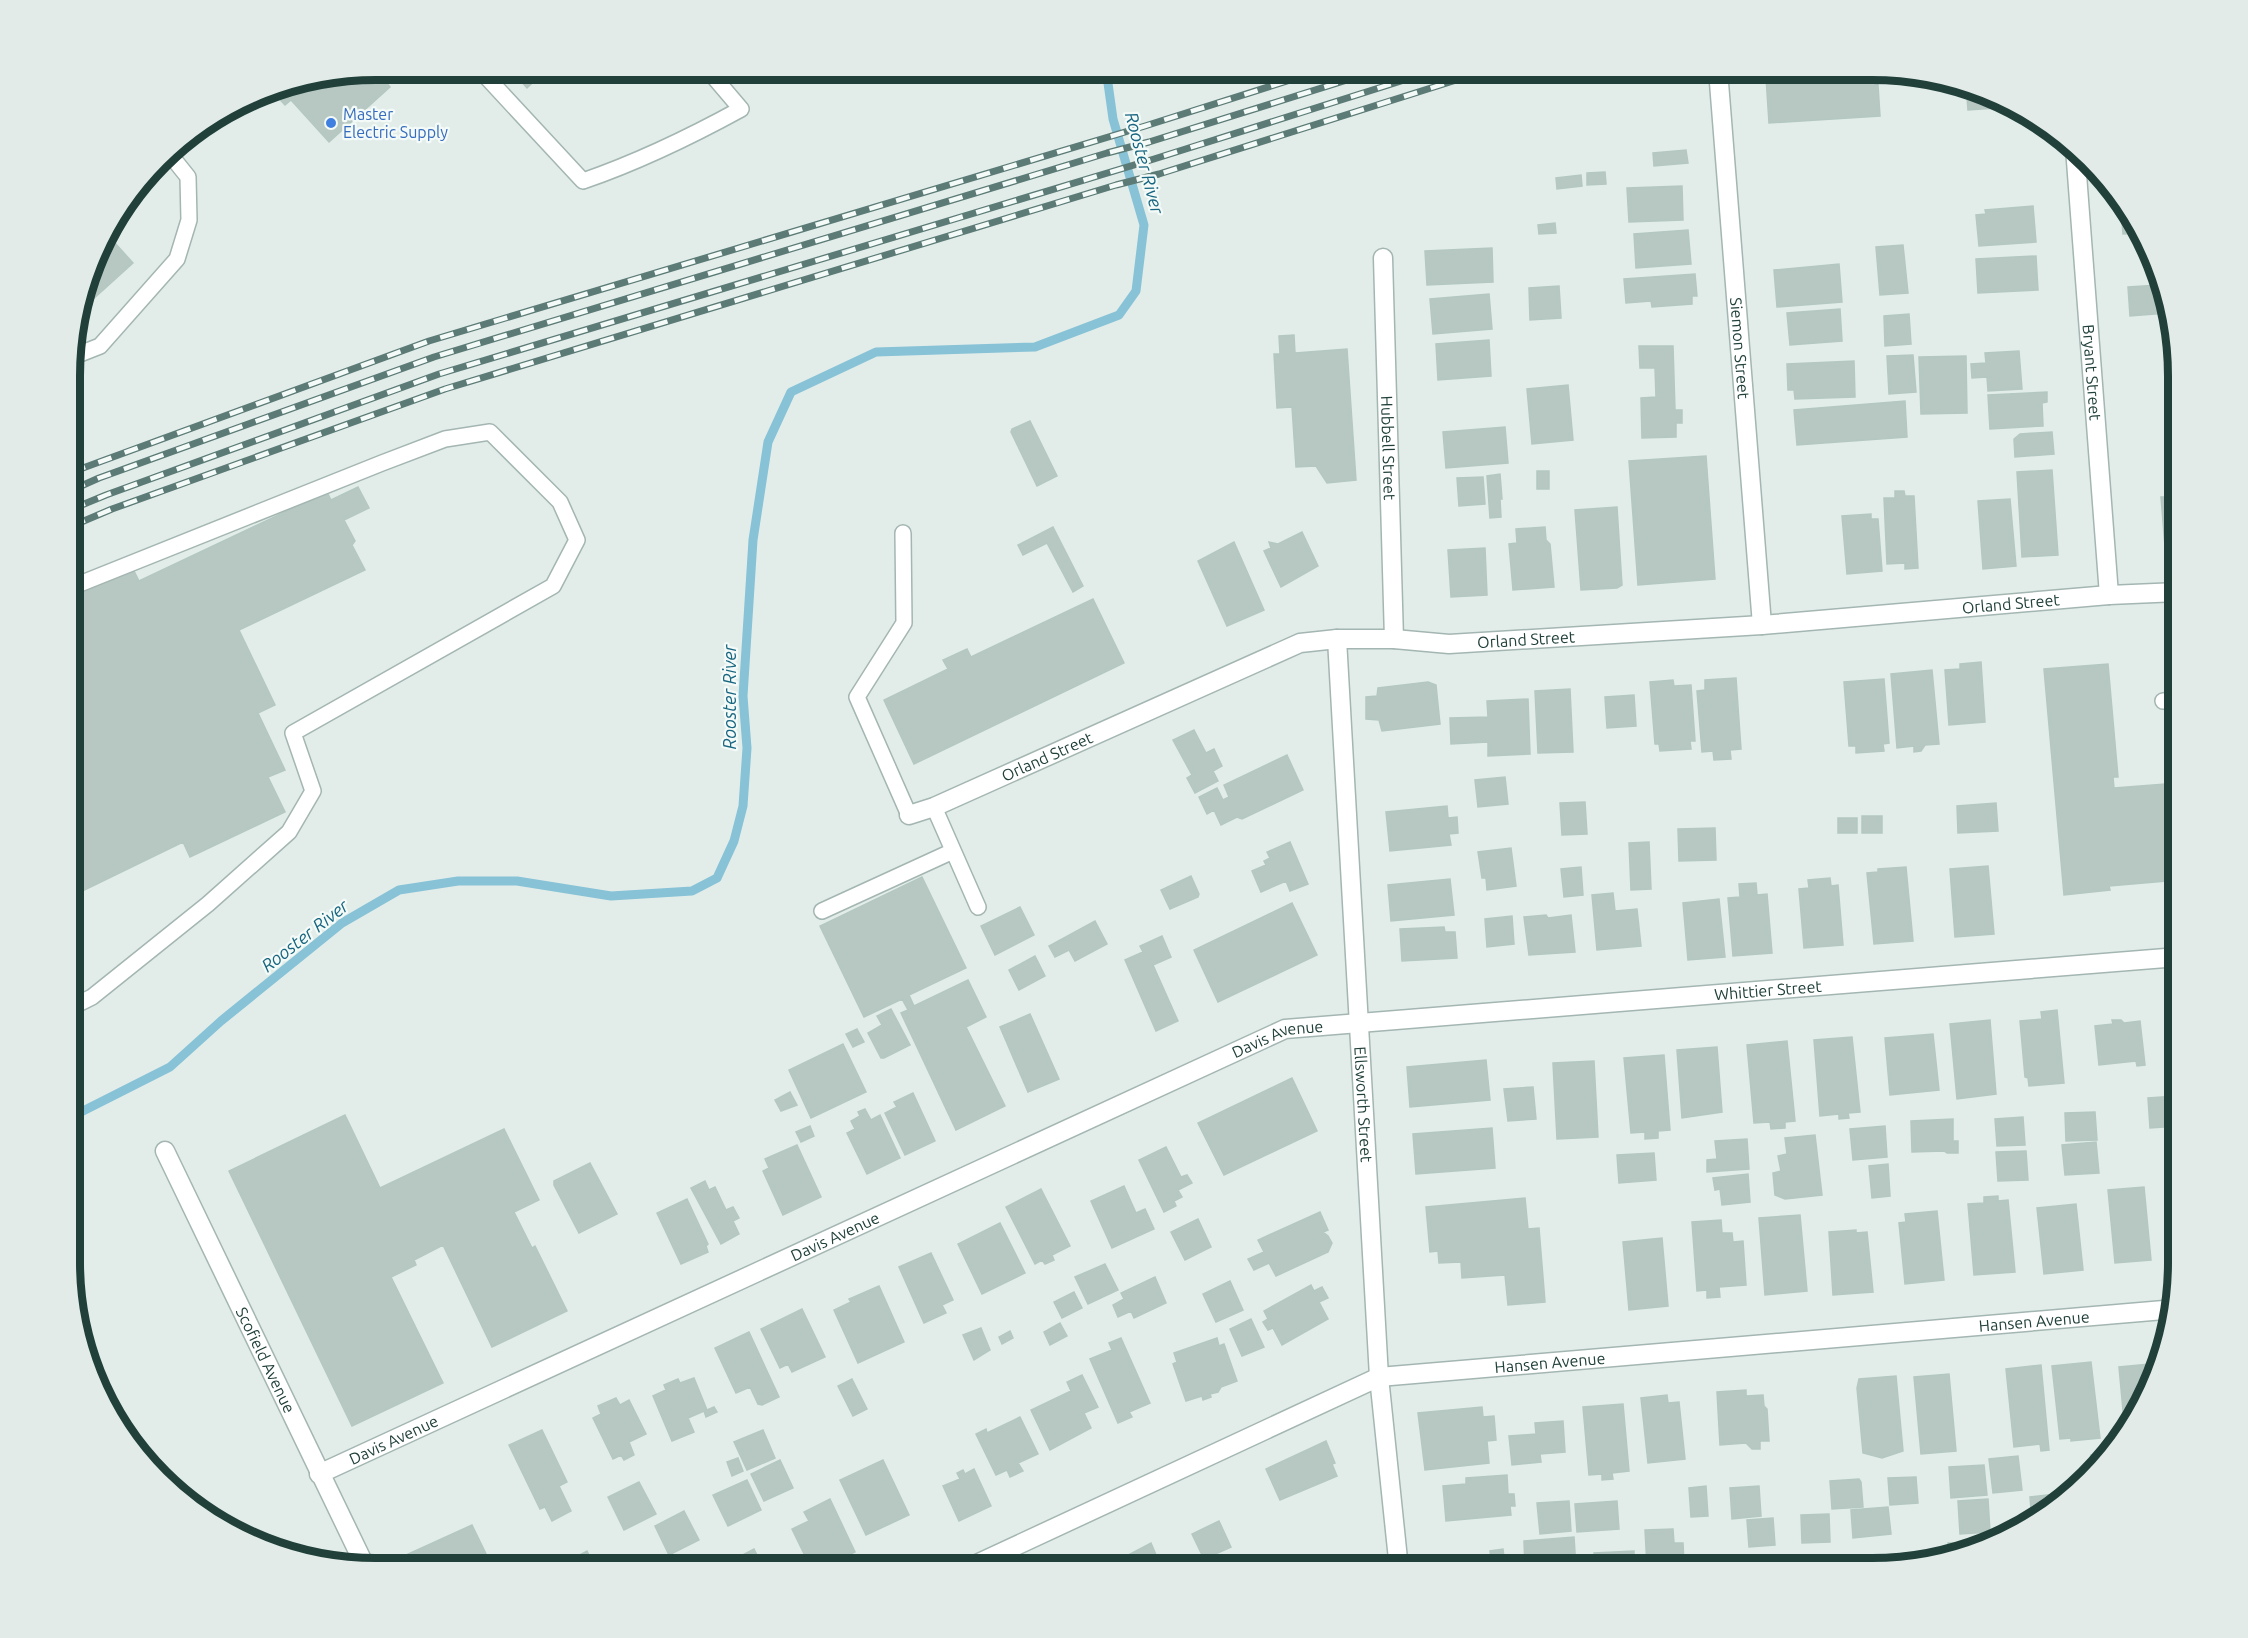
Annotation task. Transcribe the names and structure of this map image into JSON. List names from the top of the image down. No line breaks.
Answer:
{"streets":{"street":["Siemon Street","Bryant Street","Hubbell Street","Orland Street","Whittier Street","Davis Avenue","Ellsworth Street","Hansen Avenue","Scofield Avenue"]},"crossings":[["Siemon Street","Orland Street"],["Bryant Street","Orland Street"],["Hubbell Street","Orland Street"],["Orland Street","Ellsworth Street"],["Whittier Street","Davis Avenue"],["Whittier Street","Ellsworth Street"],["Davis Avenue","Ellsworth Street"],["Davis Avenue","Scofield Avenue"],["Ellsworth Street","Hansen Avenue"]],"water":["Rooster River"],"places":["Master Electric Supply"]}
